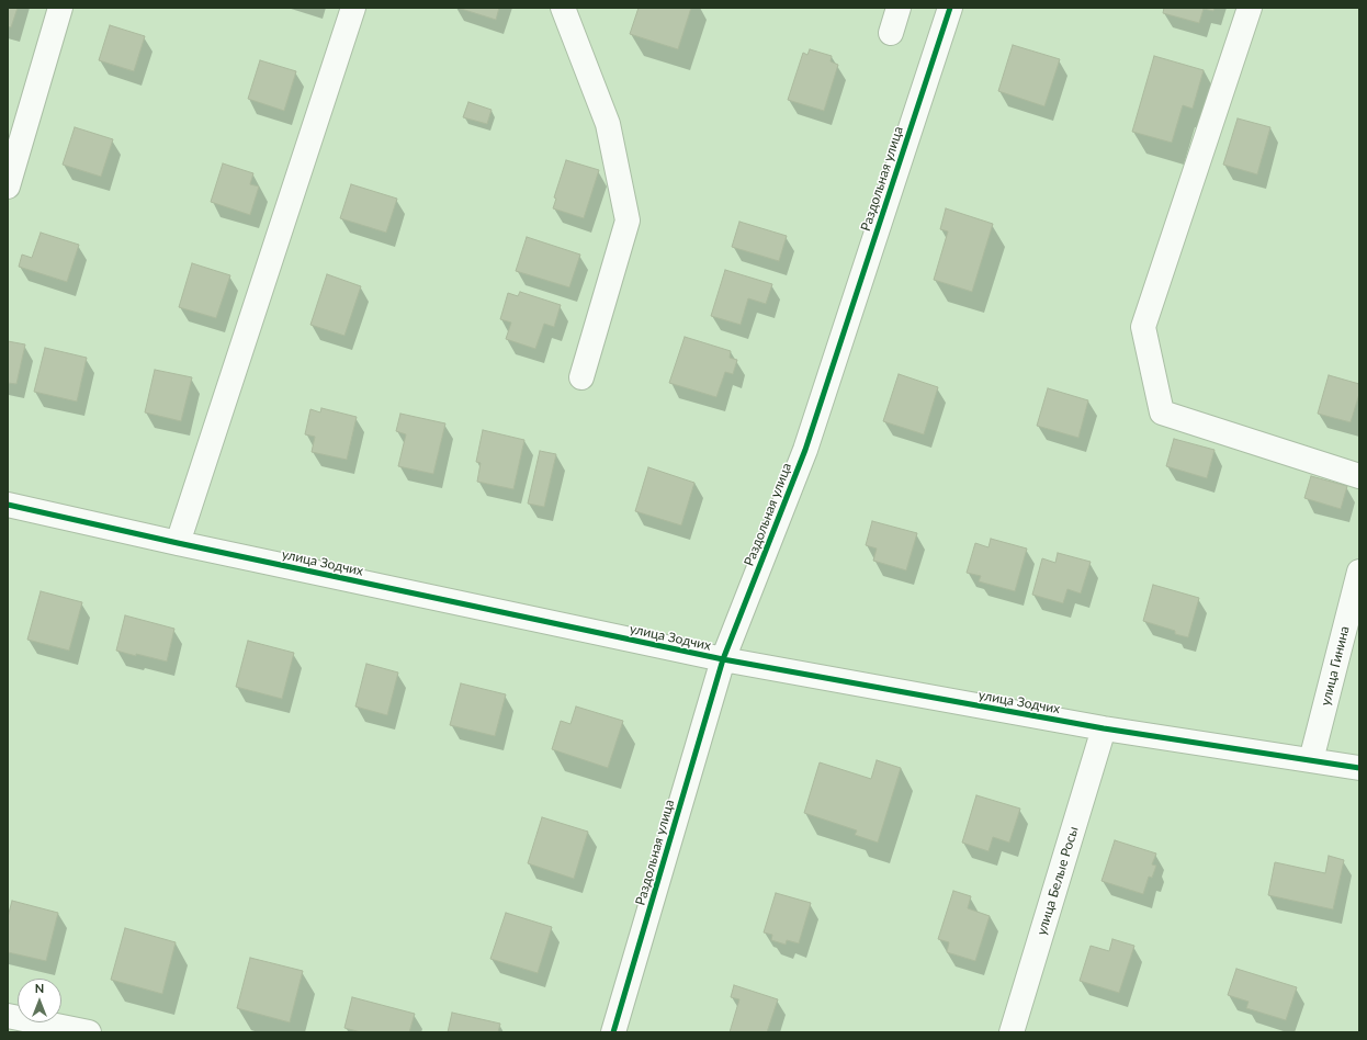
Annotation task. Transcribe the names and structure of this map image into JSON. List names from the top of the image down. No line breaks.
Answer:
{"streets":{"street":["Раздольная улица","улица Зодчих","улица Гинина","улица Белые Росы"]},"crossings":[["Раздольная улица","улица Зодчих"],["улица Зодчих","улица Гинина"],["улица Зодчих","улица Белые Росы"]],"north":"top"}
